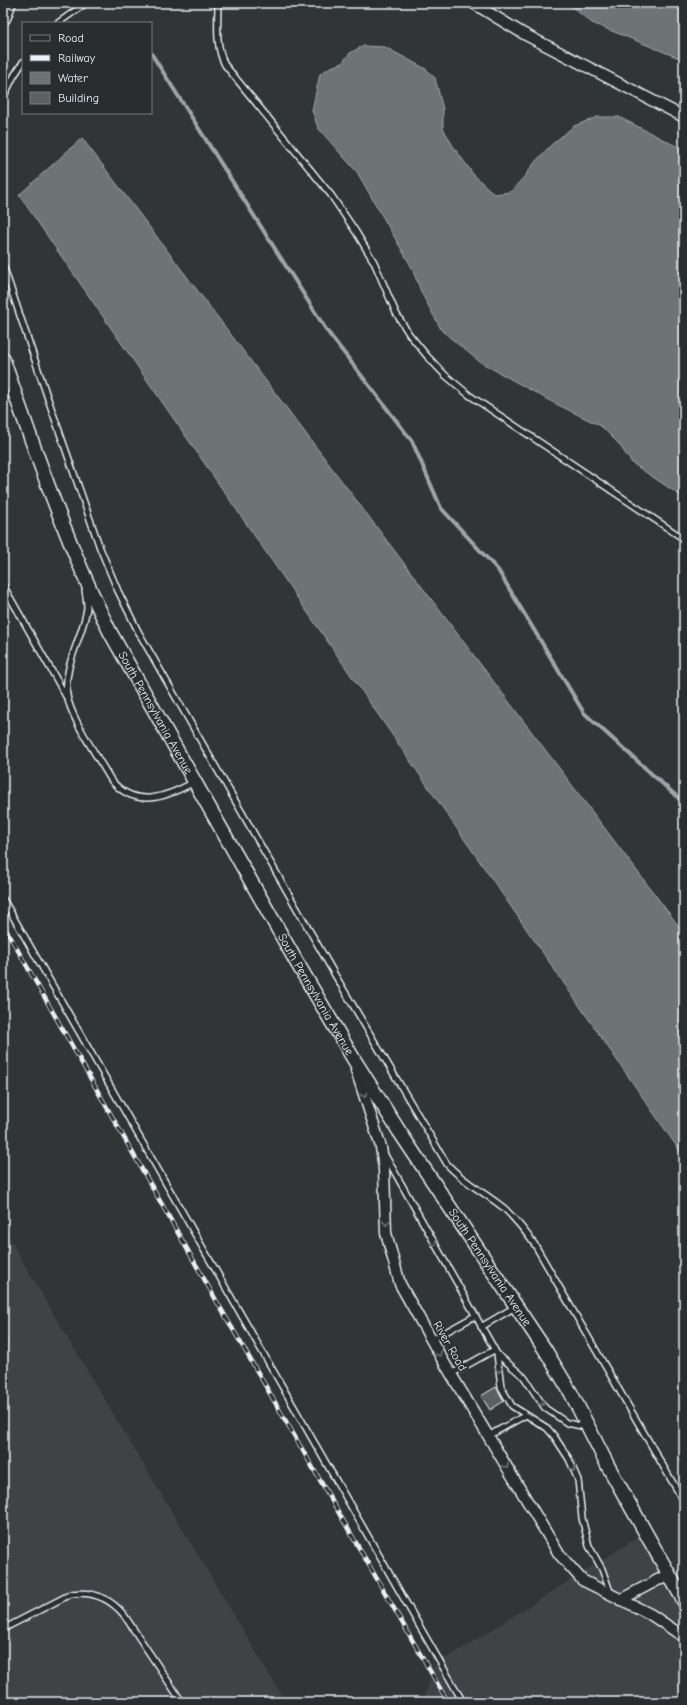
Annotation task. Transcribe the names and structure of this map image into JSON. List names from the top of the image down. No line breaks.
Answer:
{"streets":{"street":["South Pennsylvania Avenue","River Road"]},"crossings":[["South Pennsylvania Avenue","River Road"]],"one_way":["River Road"],"legend":["Road","Railway","Water","Building"]}
